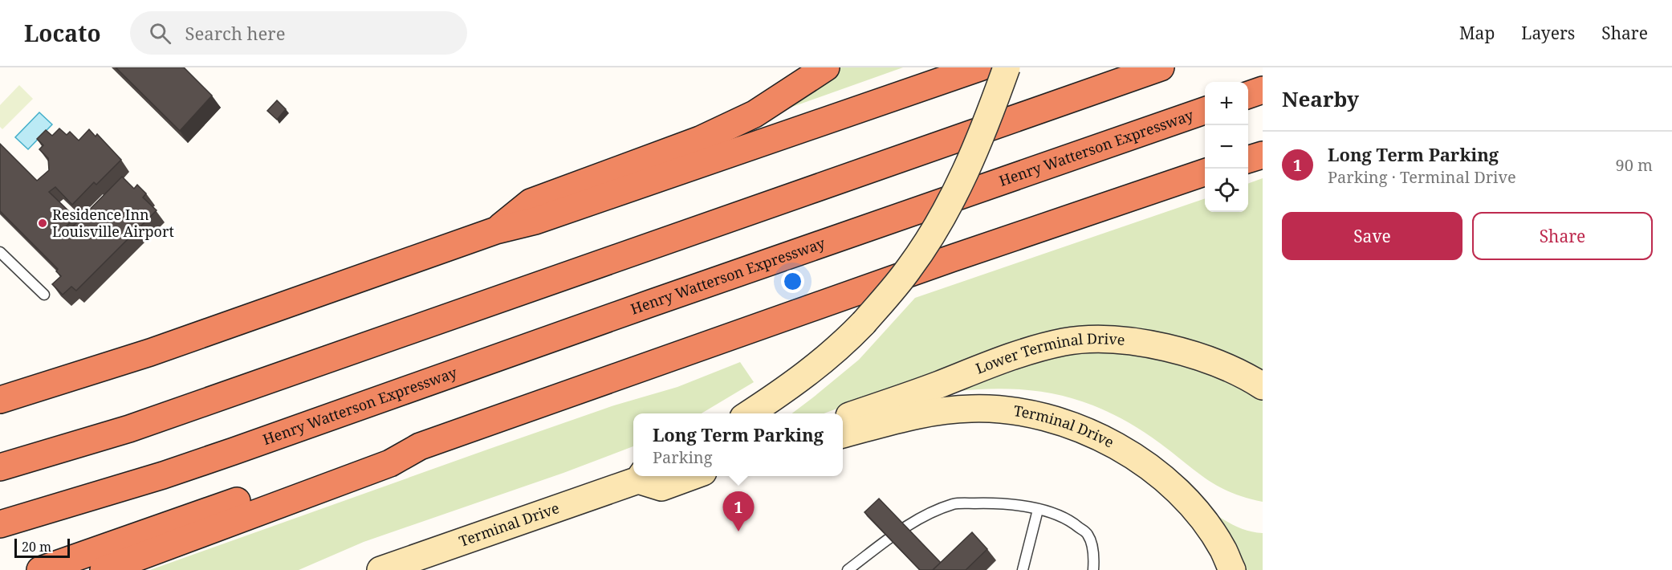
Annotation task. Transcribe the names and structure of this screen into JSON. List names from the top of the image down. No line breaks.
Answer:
{"streets":{"highway":["Henry Watterson Expressway"],"main road":["Lower Terminal Drive","Terminal Drive"]},"places":["Residence Inn Louisville Airport"],"scale_bar":"20 m","page":{"header":"Locato","search":"Search here","nav":["Map","Layers","Share"],"heading":"Nearby","map_buttons":["+","−"],"list":[{"mark":"1","name":"Long Term Parking","note":"Parking · Terminal Drive","value":"90 m"}],"buttons":["Save","Share"],"popup":["Long Term Parking","Parking"],"pins":"1","scale":"20 m"}}
